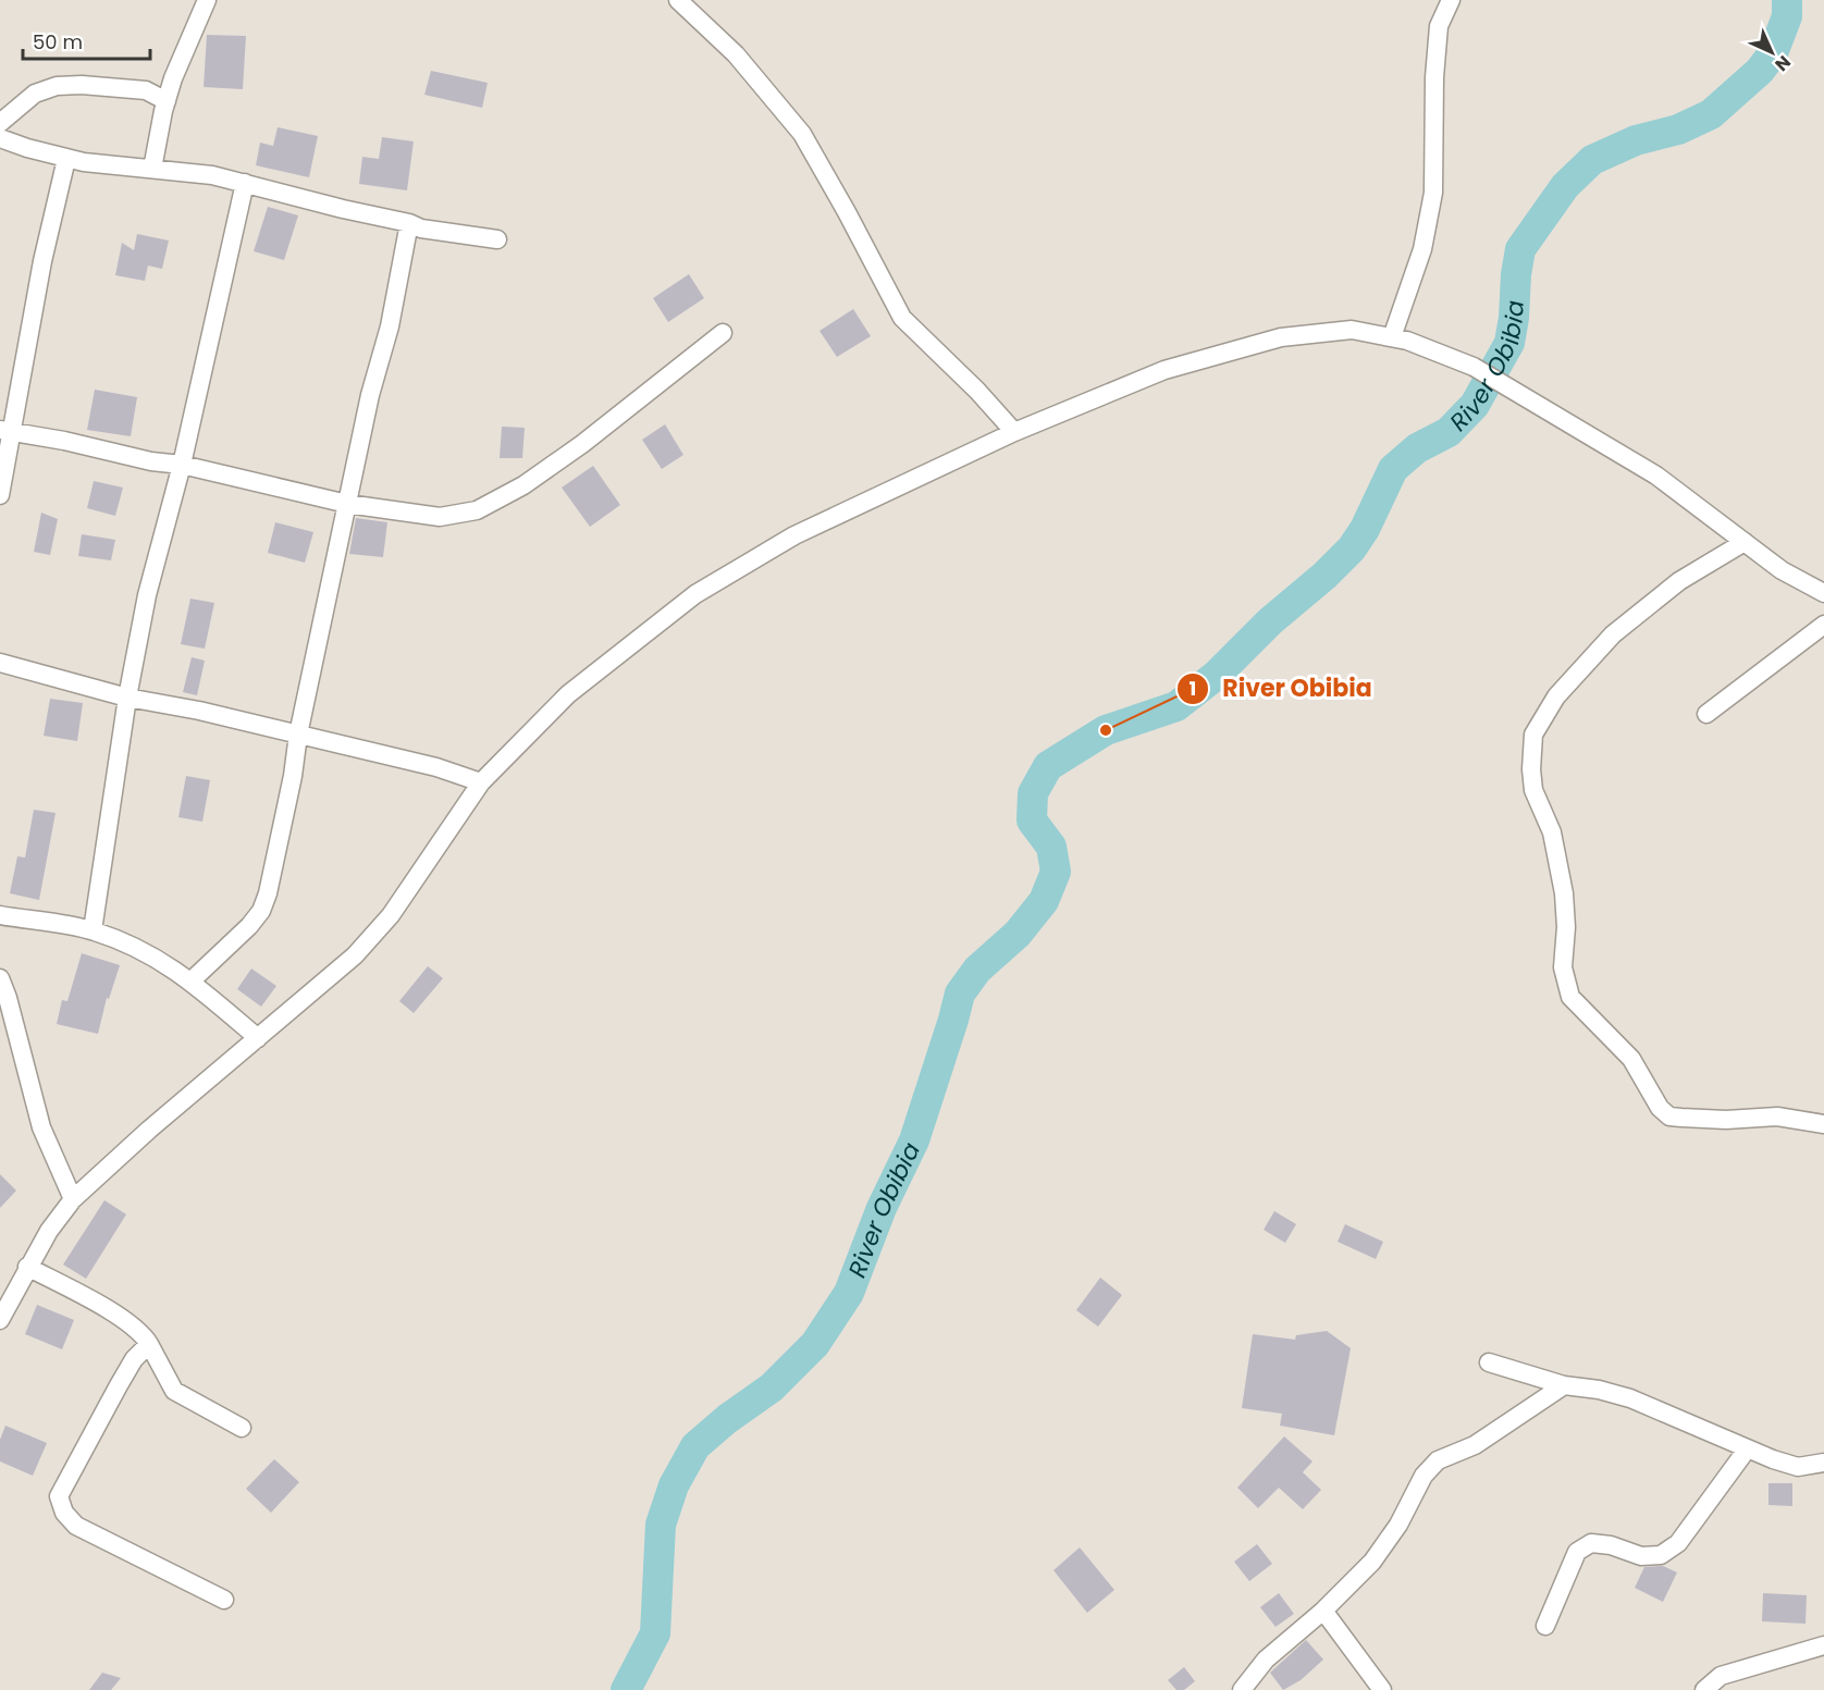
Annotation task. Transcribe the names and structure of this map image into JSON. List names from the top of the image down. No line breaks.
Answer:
{"water":["River Obibia"],"places":["River Obibia"],"scale_bar":"50 m","north":"bottom right"}
